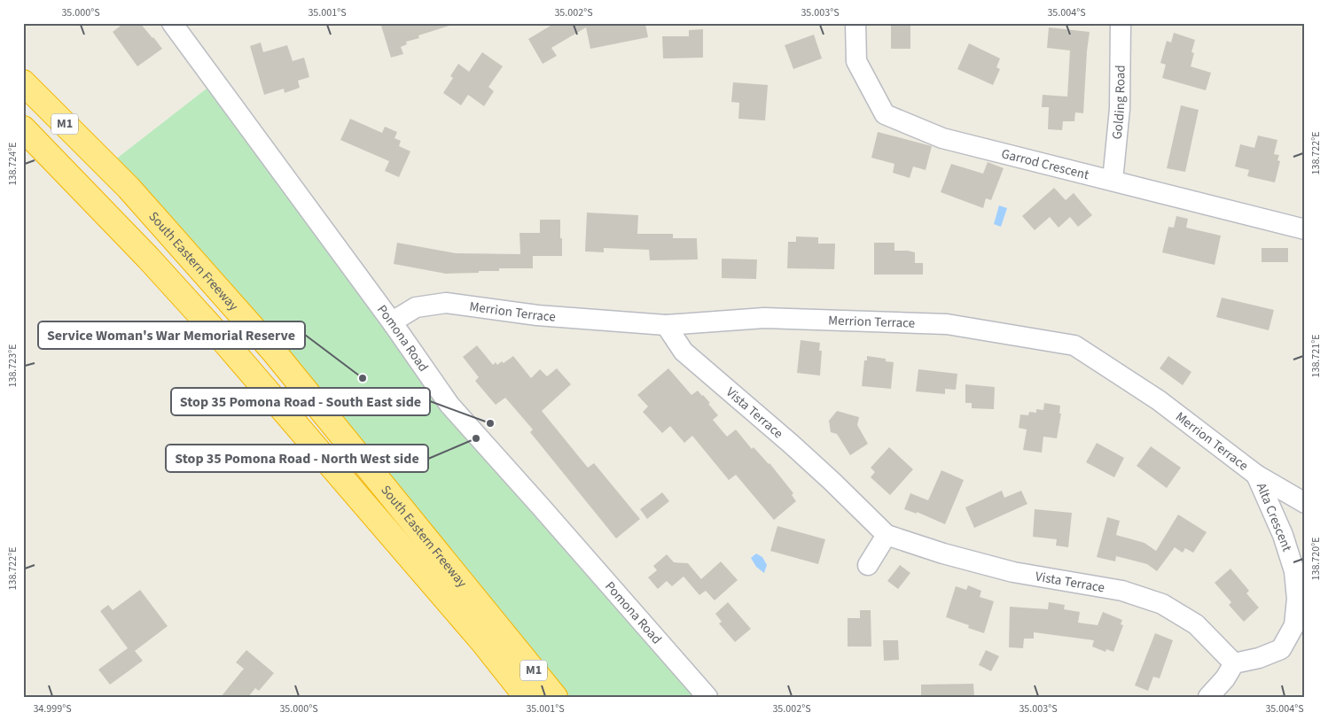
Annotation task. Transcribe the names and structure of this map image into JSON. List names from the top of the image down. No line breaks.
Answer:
{"streets":{"highway":["M1","South Eastern Freeway"],"street":["Golding Road","Garrod Crescent","Merrion Terrace","Pomona Road","Vista Terrace","Alta Crescent"]},"crossings":[["Golding Road","Garrod Crescent"],["Merrion Terrace","Pomona Road"],["Merrion Terrace","Vista Terrace"],["Merrion Terrace","Alta Crescent"],["Vista Terrace","Alta Crescent"]],"places":["Service Woman's War Memorial Reserve","Stop 35 Pomona Road - South East side","Stop 35 Pomona Road - North West side"],"coordinates":["35.000°S","35.001°S","35.002°S","35.003°S","35.004°S","138.722°E","138.724°E","138.721°E","138.723°E","138.720°E","34.999°S"]}
